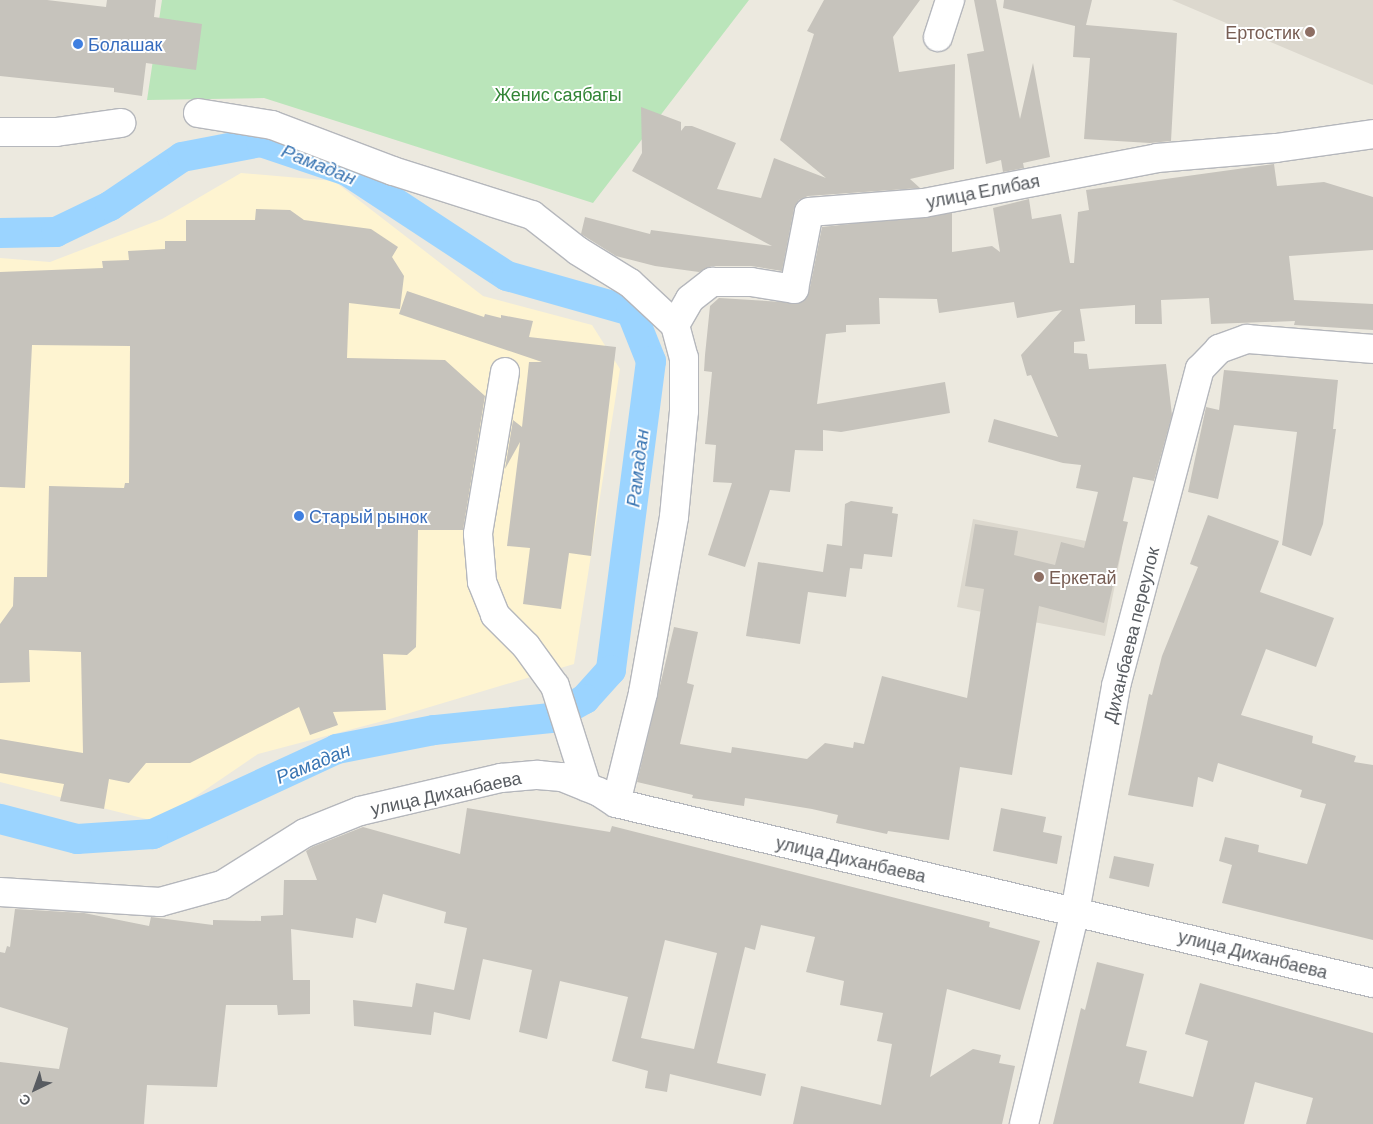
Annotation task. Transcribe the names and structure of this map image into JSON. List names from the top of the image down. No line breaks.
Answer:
{"streets":{"street":["улица Елибая","Диханбаева переулок","улица Диханбаева"]},"crossings":[["Диханбаева переулок","улица Диханбаева"]],"water":["Рамадан"],"parks":["Женис саябагы"],"places":["Ертостик","Болашак","Старый рынок","Еркетай"],"north":"bottom left"}
